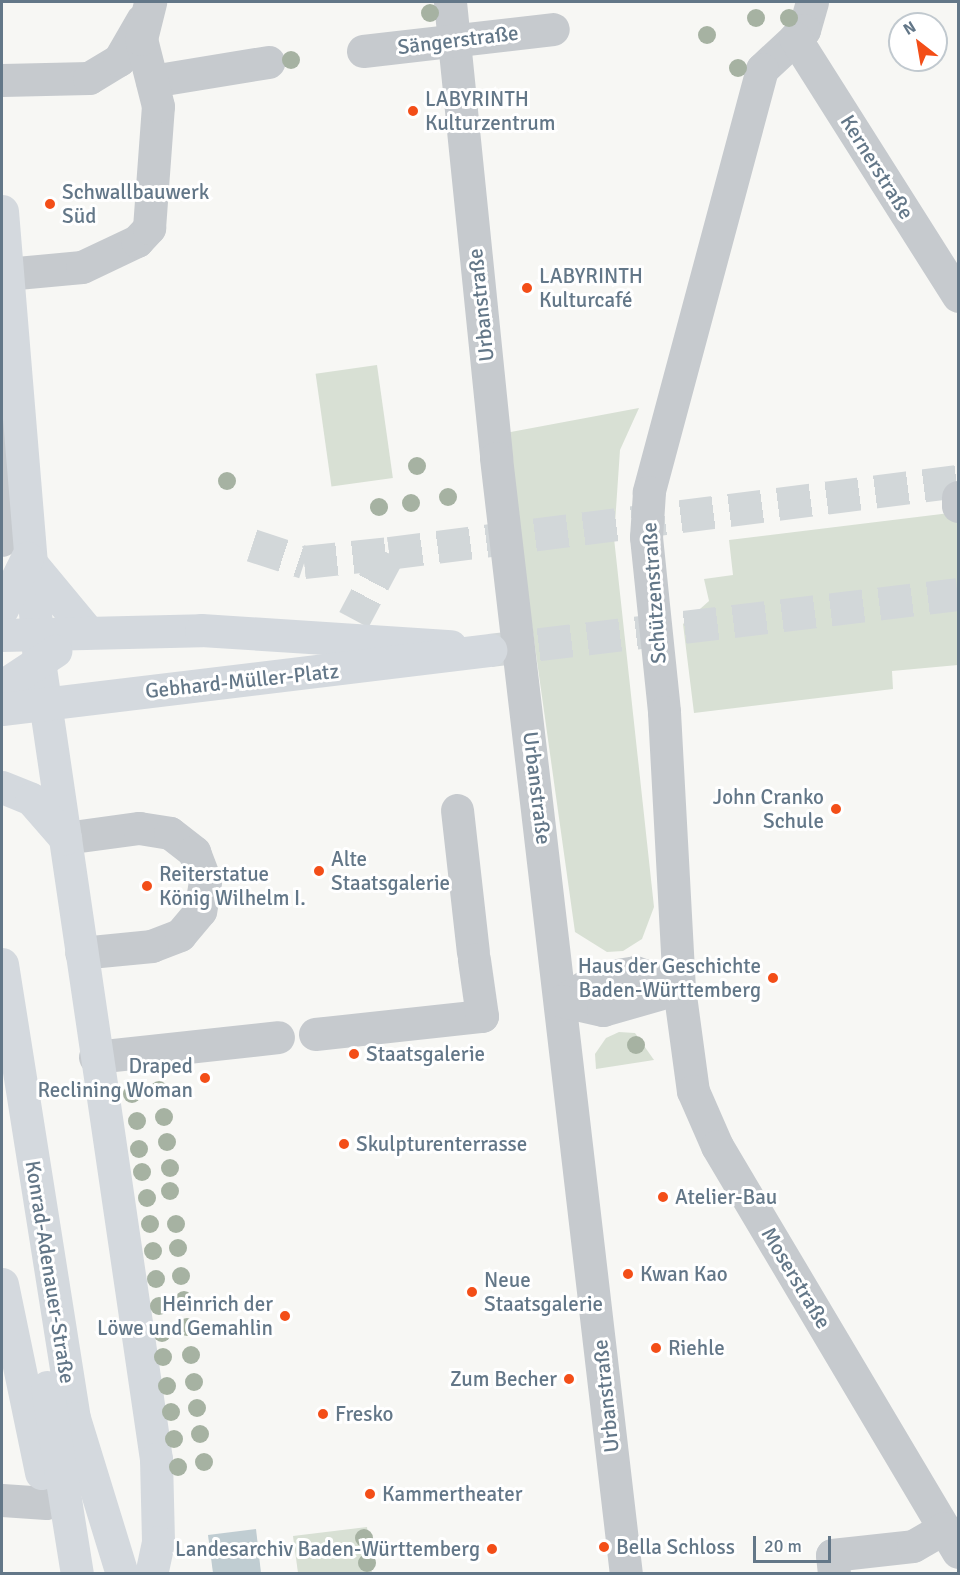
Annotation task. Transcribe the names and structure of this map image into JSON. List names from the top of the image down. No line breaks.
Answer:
{"streets":{"main road":["Gebhard-Müller-Platz","Konrad-Adenauer-Straße"],"street":["Sängerstraße","Kernerstraße","Urbanstraße","Schützenstraße","Moserstraße"]},"crossings":[["Sängerstraße","Urbanstraße"],["Kernerstraße","Schützenstraße"],["Schützenstraße","Moserstraße"]],"places":["LABYRINTH Kulturzentrum","Schwallbauwerk Süd","LABYRINTH Kulturcafé","John Cranko Schule","Alte Staatsgalerie","Reiterstatue König Wilhelm I.","Haus der Geschichte Baden-Württemberg","Staatsgalerie","Draped Reclining Woman","Skulpturenterrasse","Atelier-Bau","Kwan Kao","Neue Staatsgalerie","Heinrich der Löwe und Gemahlin","Riehle","Zum Becher","Fresko","Kammertheater","Bella Schloss","Landesarchiv Baden-Württemberg"],"scale_bar":"20 m","north":"top left"}
